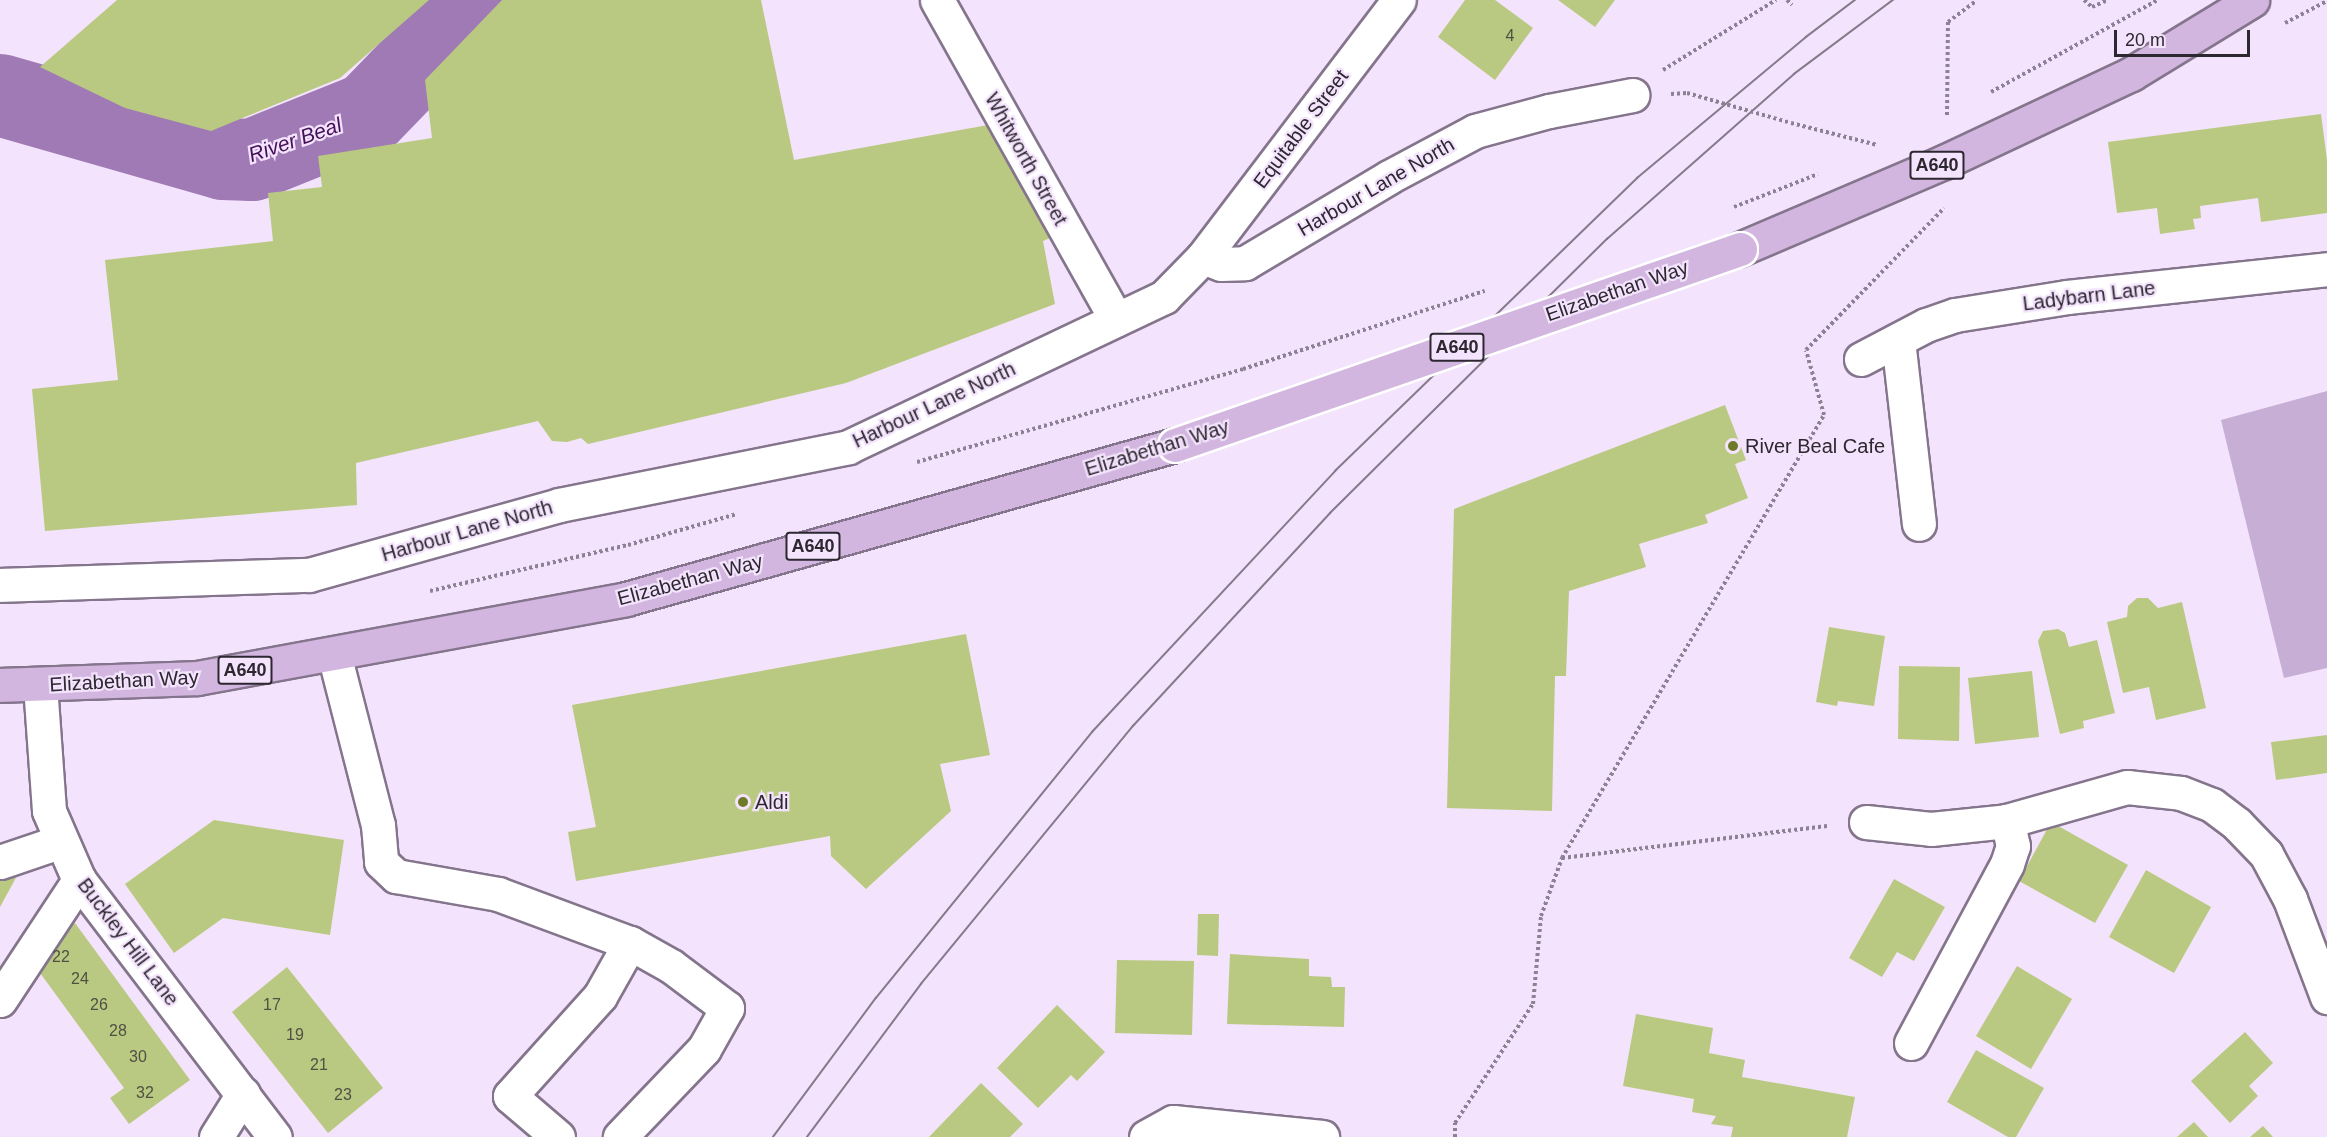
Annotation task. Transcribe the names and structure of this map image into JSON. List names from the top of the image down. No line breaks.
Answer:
{"streets":{"main road":["A640","Elizabethan Way"],"street":["Equitable Street","Whitworth Street","Harbour Lane North","Ladybarn Lane","Buckley Hill Lane"]},"crossings":[["Equitable Street","Harbour Lane North"],["Whitworth Street","Harbour Lane North"],["Elizabethan Way","Buckley Hill Lane"]],"water":["River Beal"],"places":["River Beal Cafe","Aldi"],"house_numbers":["4","22","24","26","17","28","19","30","21","32","23"],"scale_bar":"20 m"}
